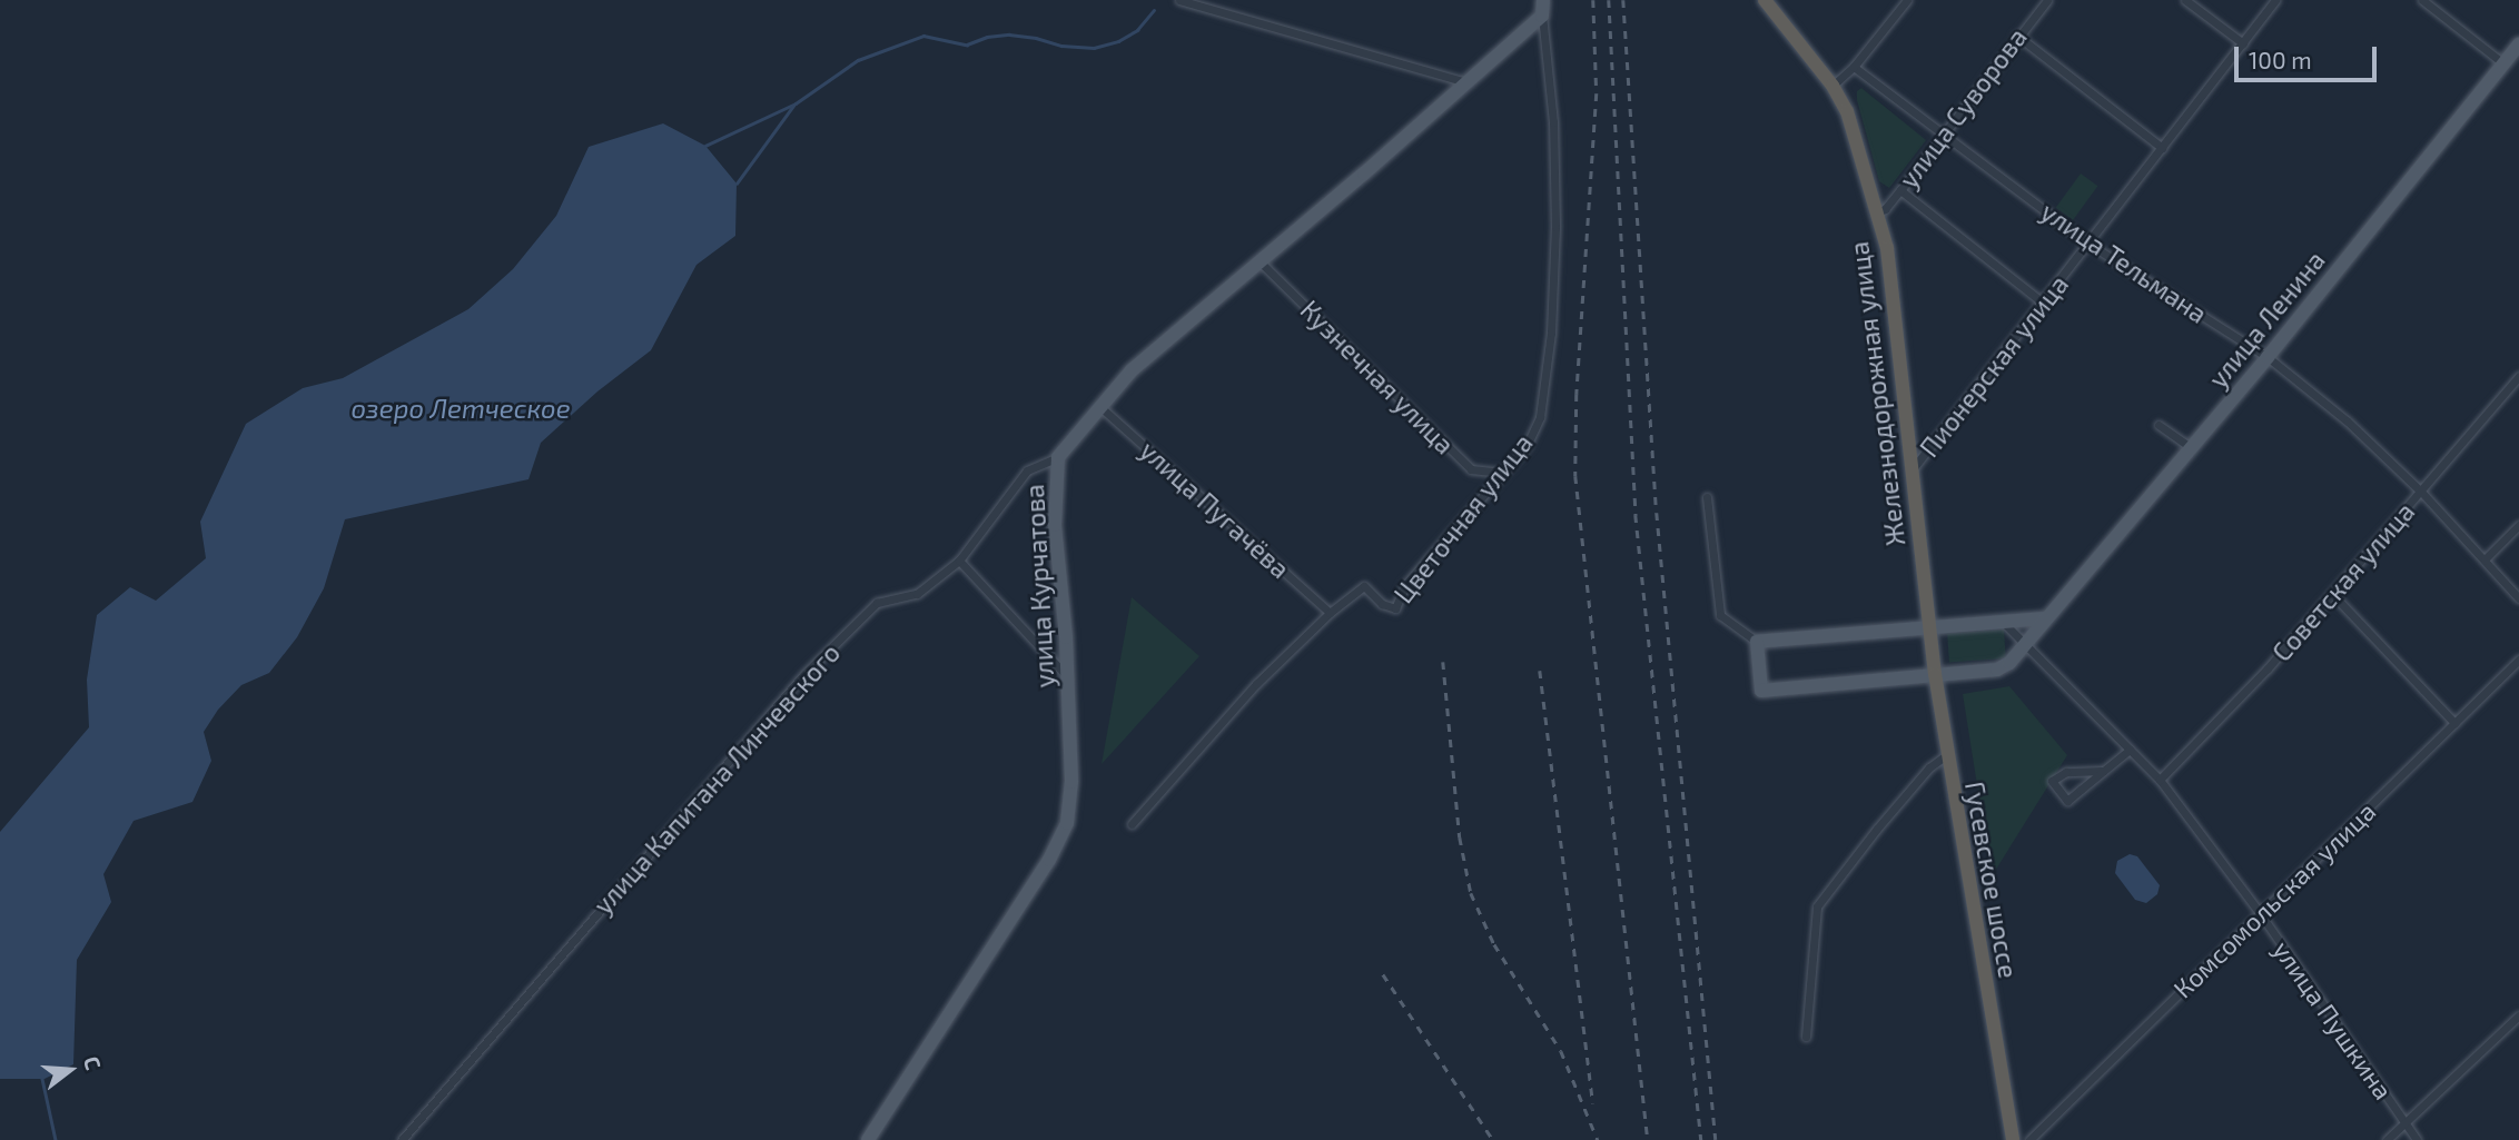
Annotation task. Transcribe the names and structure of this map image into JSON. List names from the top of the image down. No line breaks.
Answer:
{"streets":{"highway":["Железнодорожная улица","Гусевское шоссе"],"main road":["улица Ленина","улица Курчатова"],"street":["улица Суворова","улица Тельмана","Пионерская улица","Кузнечная улица","улица Пугачёва","Цветочная улица","Советская улица","улица Капитана Линчевского","Комсомольская улица","улица Пушкина"]},"crossings":[["улица Суворова","улица Тельмана"],["улица Суворова","Железнодорожная улица"],["улица Тельмана","улица Ленина"],["улица Тельмана","Пионерская улица"],["улица Тельмана","Советская улица"],["улица Ленина","Гусевское шоссе"],["улица Ленина","улица Пушкина"],["Пионерская улица","Железнодорожная улица"],["Кузнечная улица","Цветочная улица"],["Кузнечная улица","улица Курчатова"],["Железнодорожная улица","Гусевское шоссе"],["улица Пугачёва","Цветочная улица"],["улица Пугачёва","улица Курчатова"],["Цветочная улица","улица Курчатова"],["Советская улица","улица Пушкина"],["улица Курчатова","улица Капитана Линчевского"],["Комсомольская улица","улица Пушкина"]],"water":["озеро Летческое"],"scale_bar":"100 m","north":"right"}
